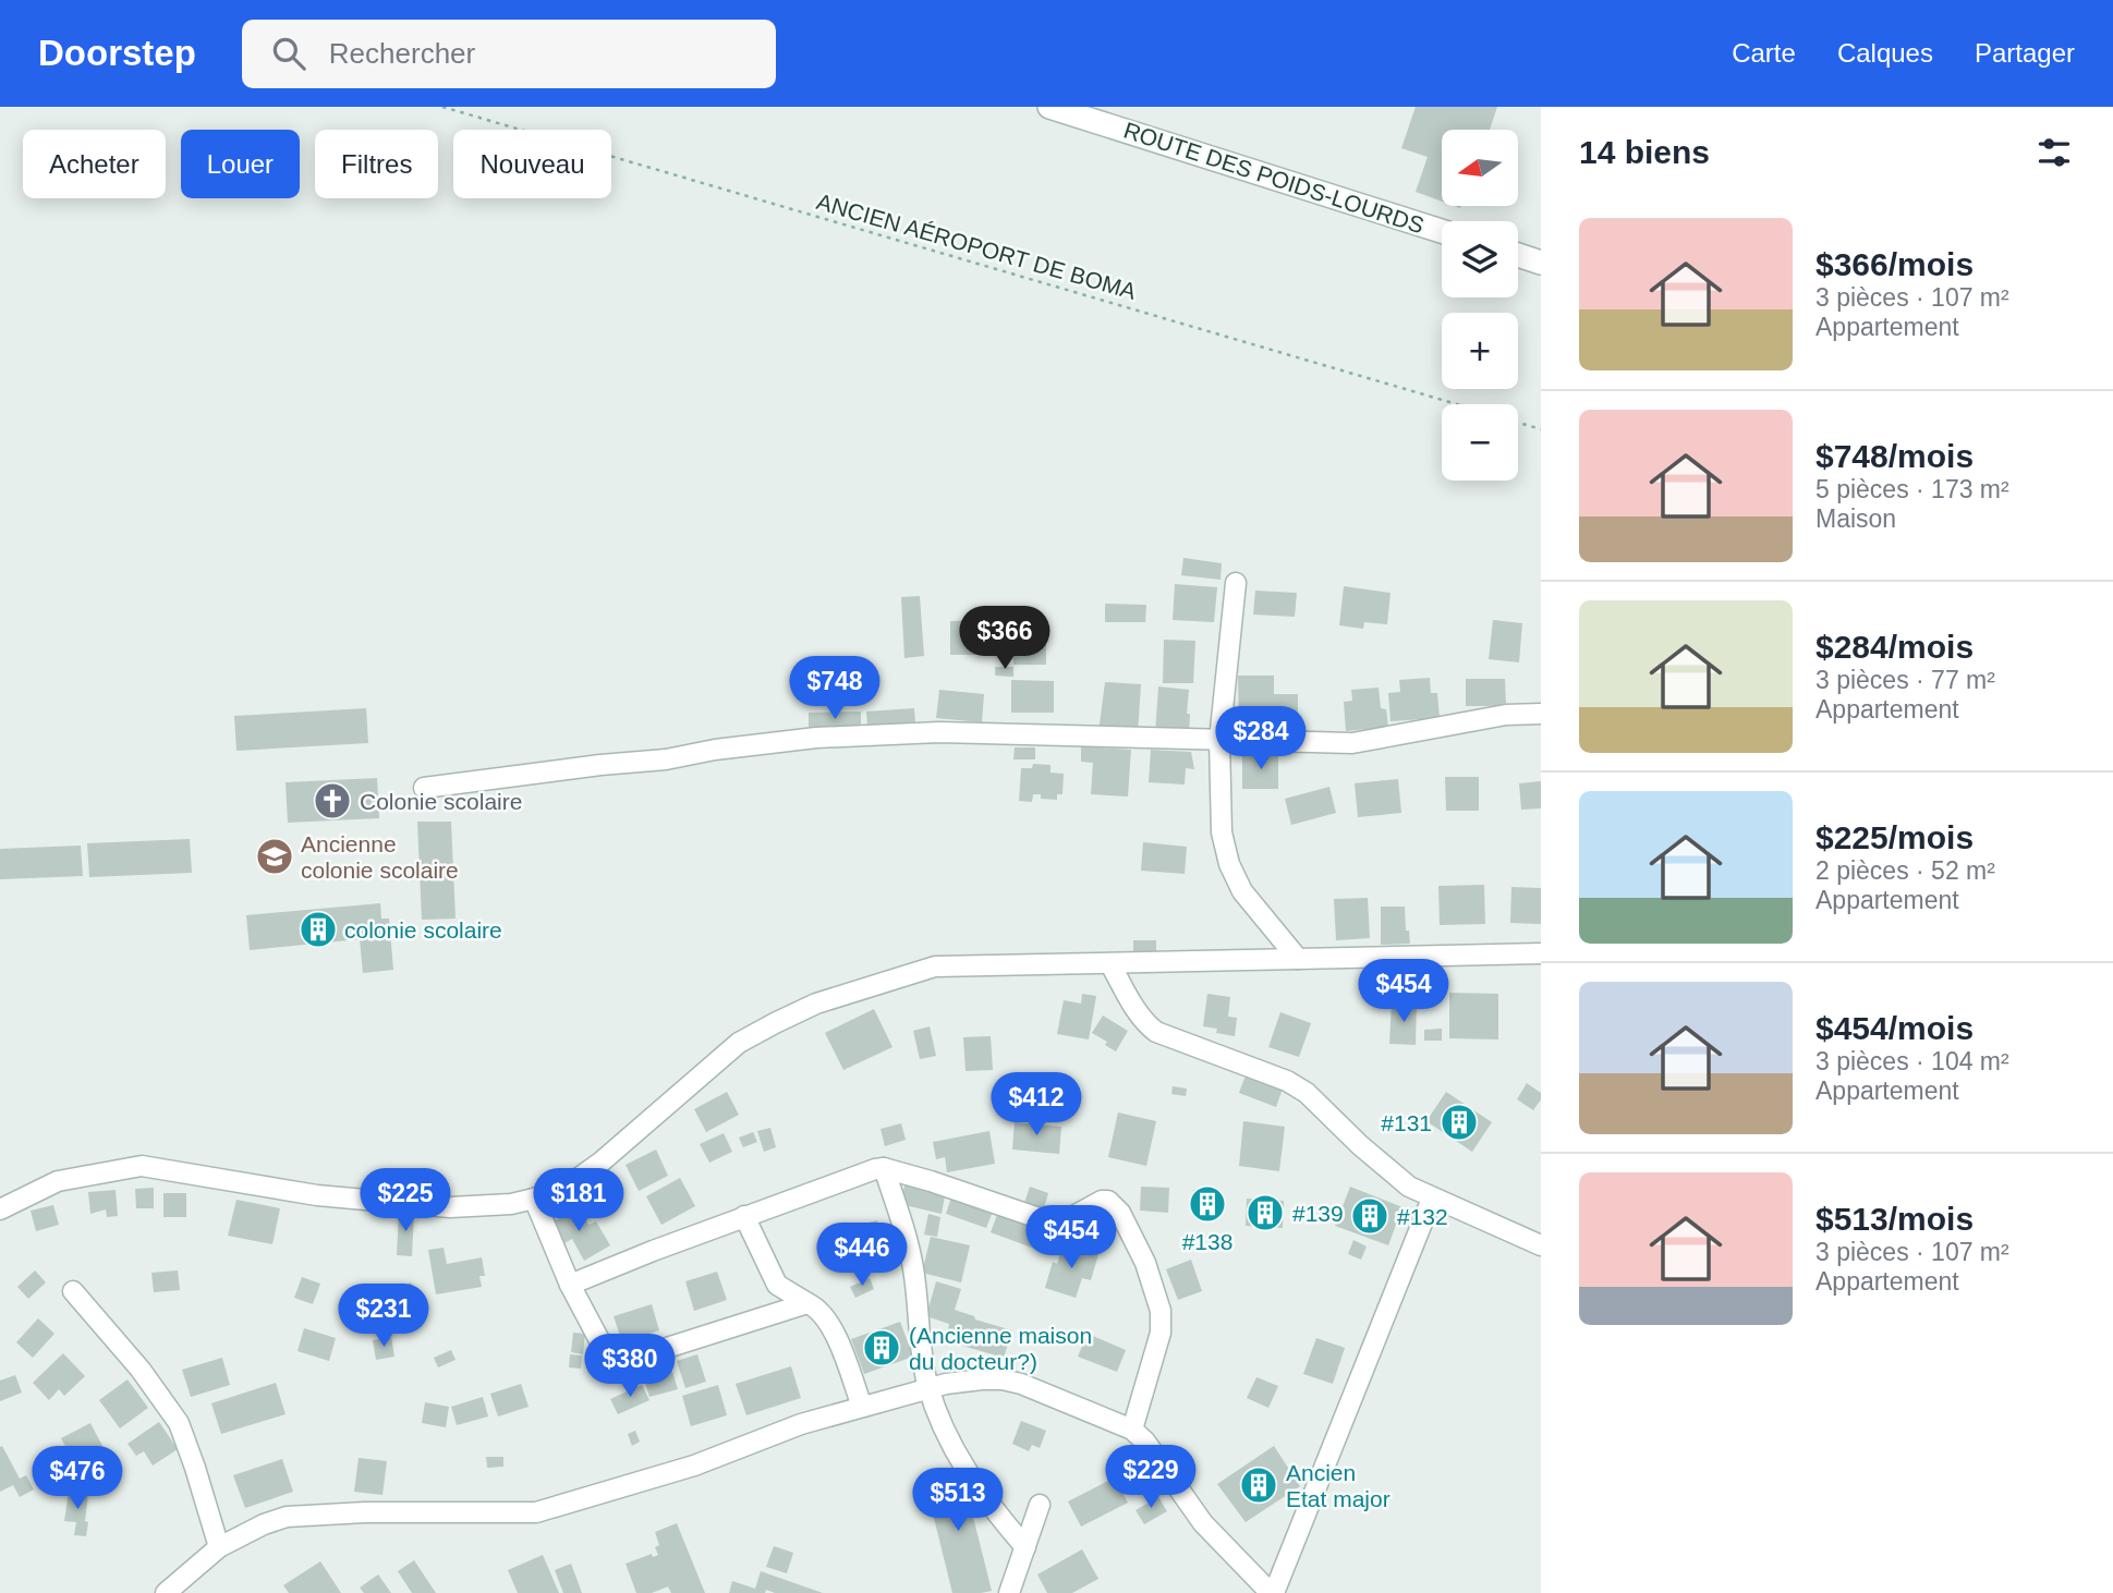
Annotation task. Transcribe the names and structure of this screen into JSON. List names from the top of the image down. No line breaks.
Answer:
{"streets":{"street":["ROUTE DES POIDS-LOURDS"],"path":["ANCIEN AÉROPORT DE BOMA"]},"places":{"church":["Colonie scolaire"],"school or university":["Ancienne colonie scolaire"],"building":["colonie scolaire","#131","#138","#139","#132","(Ancienne maison du docteur?)","Ancien Etat major"]},"north":"left","page":{"header":"Doorstep","search":"Rechercher","nav":["Carte","Calques","Partager"],"heading":"14 biens","map_buttons":["+","−"],"chip":["Acheter","Louer","Filtres","Nouveau"],"list":[{"name":"$366/mois","note":"3 pièces · 107 m² · Appartement"},{"name":"$748/mois","note":"5 pièces · 173 m² · Maison"},{"name":"$284/mois","note":"3 pièces · 77 m² · Appartement"},{"name":"$225/mois","note":"2 pièces · 52 m² · Appartement"},{"name":"$454/mois","note":"3 pièces · 104 m² · Appartement"},{"name":"$513/mois","note":"3 pièces · 107 m² · Appartement"}],"price":["$366","$748","$284","$454","$412","$225","$181","$454","$446","$231","$380","$229","$476","$513"]}}
